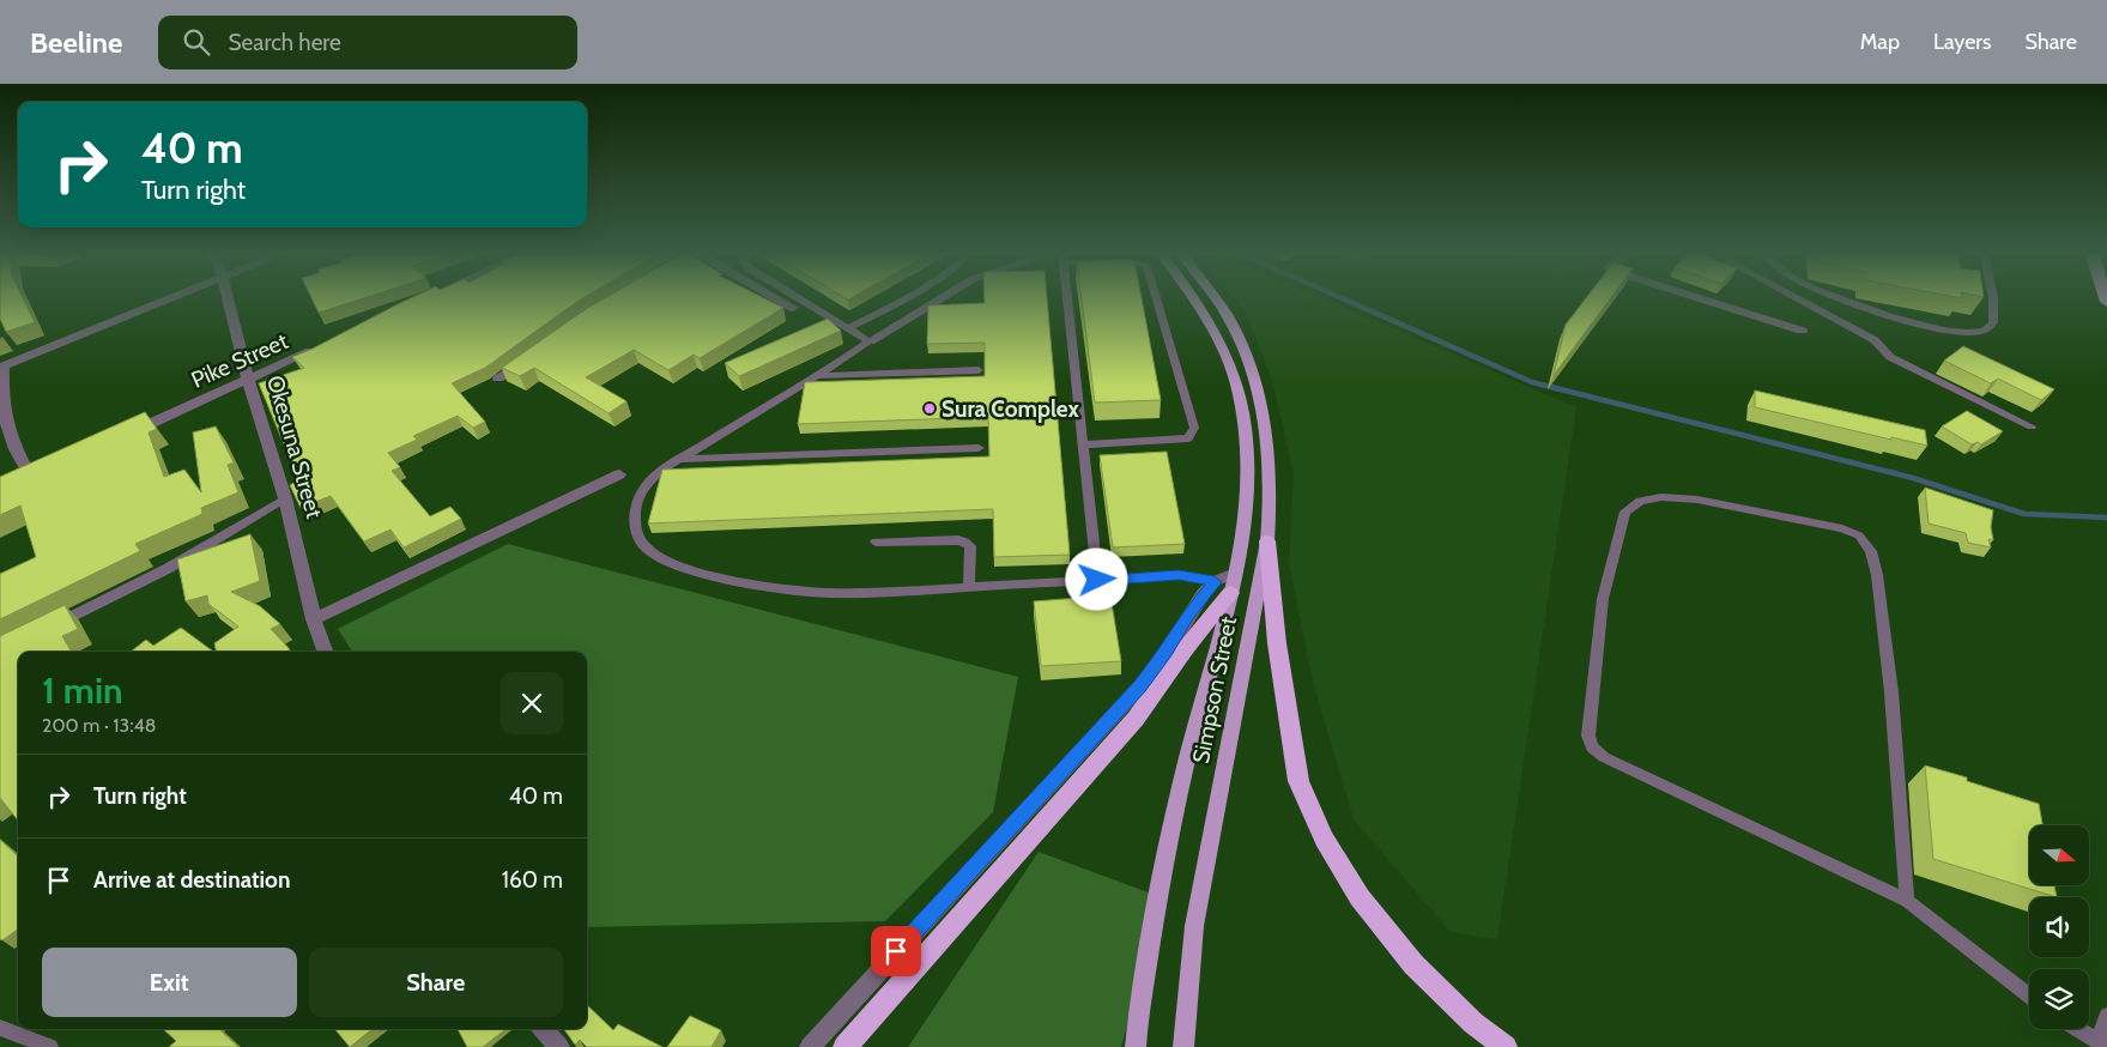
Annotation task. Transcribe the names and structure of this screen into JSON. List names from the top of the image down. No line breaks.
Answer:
{"streets":{"main road":["Simpson Street"],"street":["Pike Street","Okesuna Street"]},"crossings":[["Pike Street","Okesuna Street"]],"places":["Sura Complex"],"north":"right","page":{"header":"Beeline","search":"Search here","nav":["Map","Layers","Share"],"turn":["40 m","Turn right"],"heading":["1 min","200 m · 13:48"],"list":[{"name":"Turn right","value":"40 m"},{"name":"Arrive at destination","value":"160 m"}],"buttons":["Exit","Share"]}}
